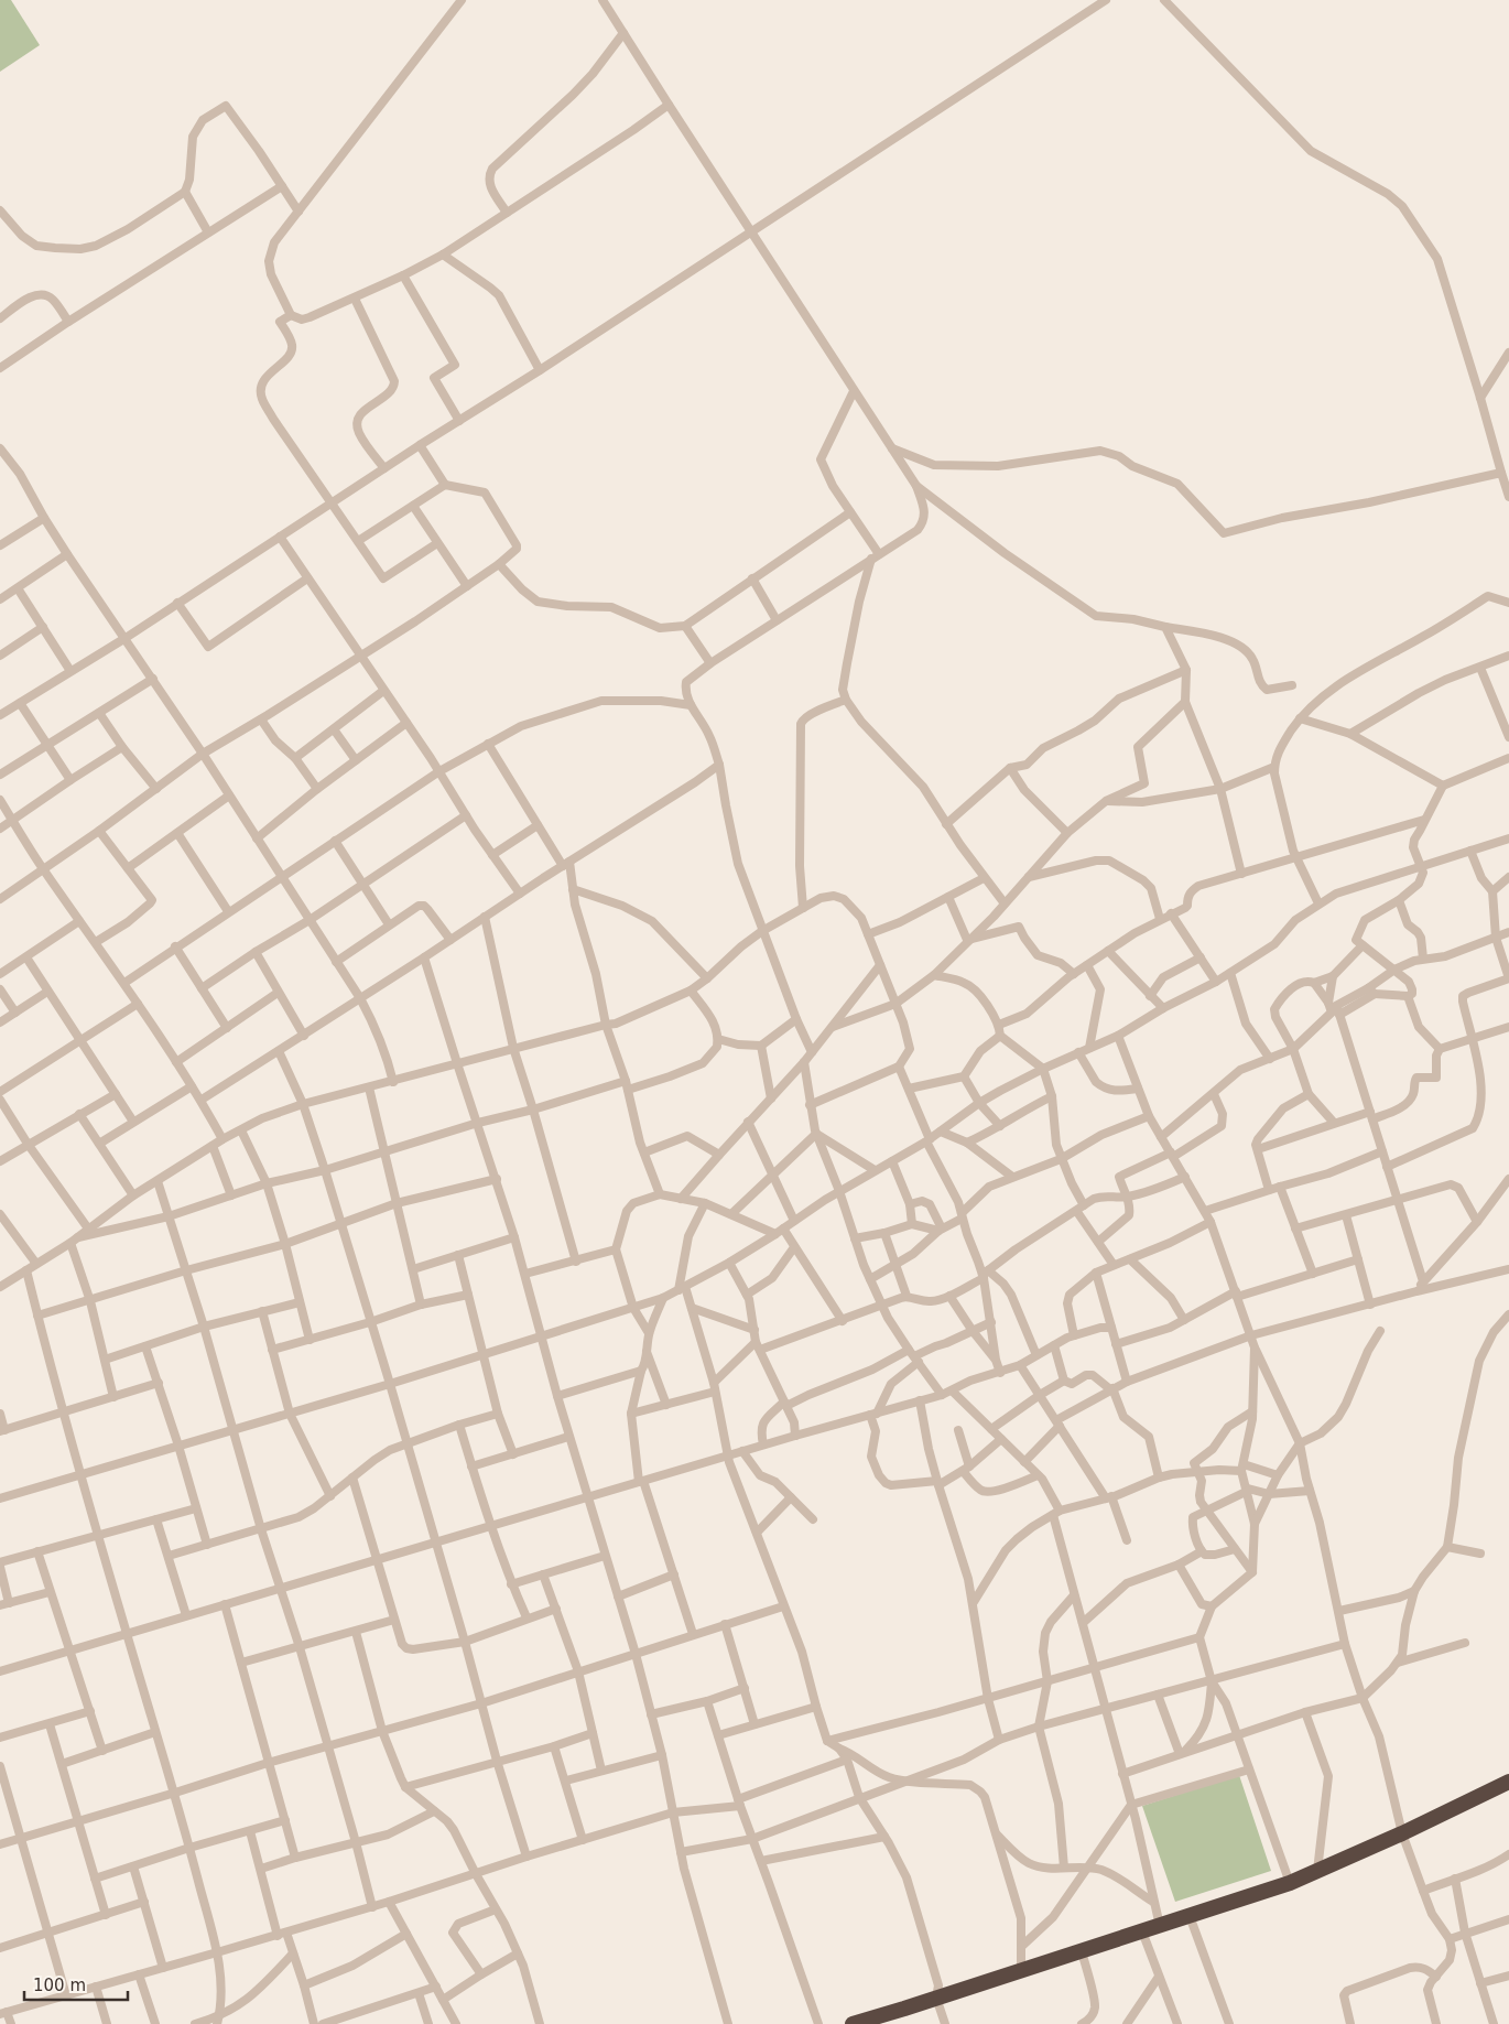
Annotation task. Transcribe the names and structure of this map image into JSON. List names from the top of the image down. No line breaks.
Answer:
{"scale_bar":"100 m"}
